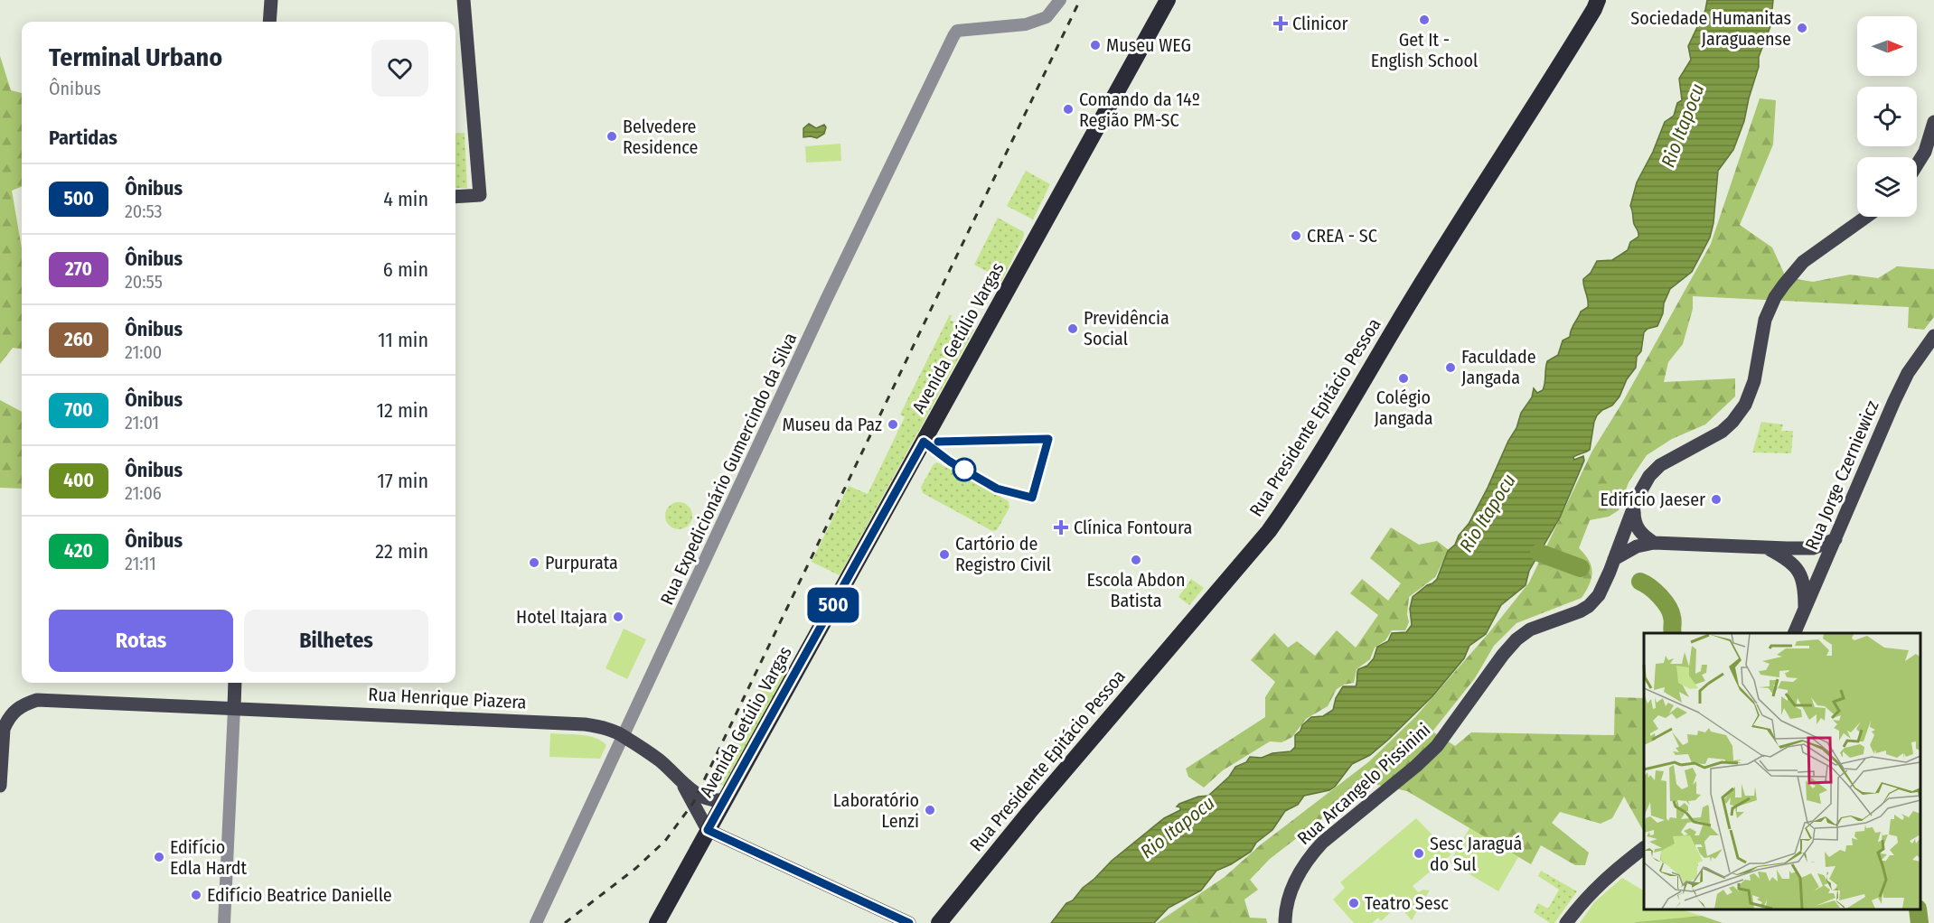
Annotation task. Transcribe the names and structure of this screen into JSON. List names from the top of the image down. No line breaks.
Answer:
{"streets":{"highway":["Avenida Getúlio Vargas","Rua Presidente Epitácio Pessoa"],"main road":["Rua Jorge Czerniewicz","Rua Henrique Piazera","Rua Arcangelo Pissinini"],"street":["Rua Expedicionário Gumercindo da Silva"]},"crossings":[["Rua Expedicionário Gumercindo da Silva","Rua Henrique Piazera"]],"water":["Rio Itapocu"],"places":{"other":["Get It - English School","Sociedade Humanitas Jaraguaense","Museu WEG","Comando da 14º Região PM-SC","Belvedere Residence","CREA - SC","Previdência Social","Faculdade Jangada","Colégio Jangada","Museu da Paz","Edifício Jaeser","Cartório de Registro Civil","Escola Abdon Batista","Purpurata","Hotel Itajara","Laboratório Lenzi","Sesc Jaraguá do Sul","Edifício Edla Hardt","Edifício Beatrice Danielle","Teatro Sesc"],"health":["Clinicor","Clínica Fontoura"]},"lines":["bus line 500"],"north":"right","page":{"on_map":"500","heading":[["Terminal Urbano","Ônibus"],"Partidas"],"list":[{"mark":"500","name":"Ônibus","note":"20:53","value":"4 min"},{"mark":"270","name":"Ônibus","note":"20:55","value":"6 min"},{"mark":"260","name":"Ônibus","note":"21:00","value":"11 min"},{"mark":"700","name":"Ônibus","note":"21:01","value":"12 min"},{"mark":"400","name":"Ônibus","note":"21:06","value":"17 min"},{"mark":"420","name":"Ônibus","note":"21:11","value":"22 min"}],"buttons":["Rotas","Bilhetes"]}}
